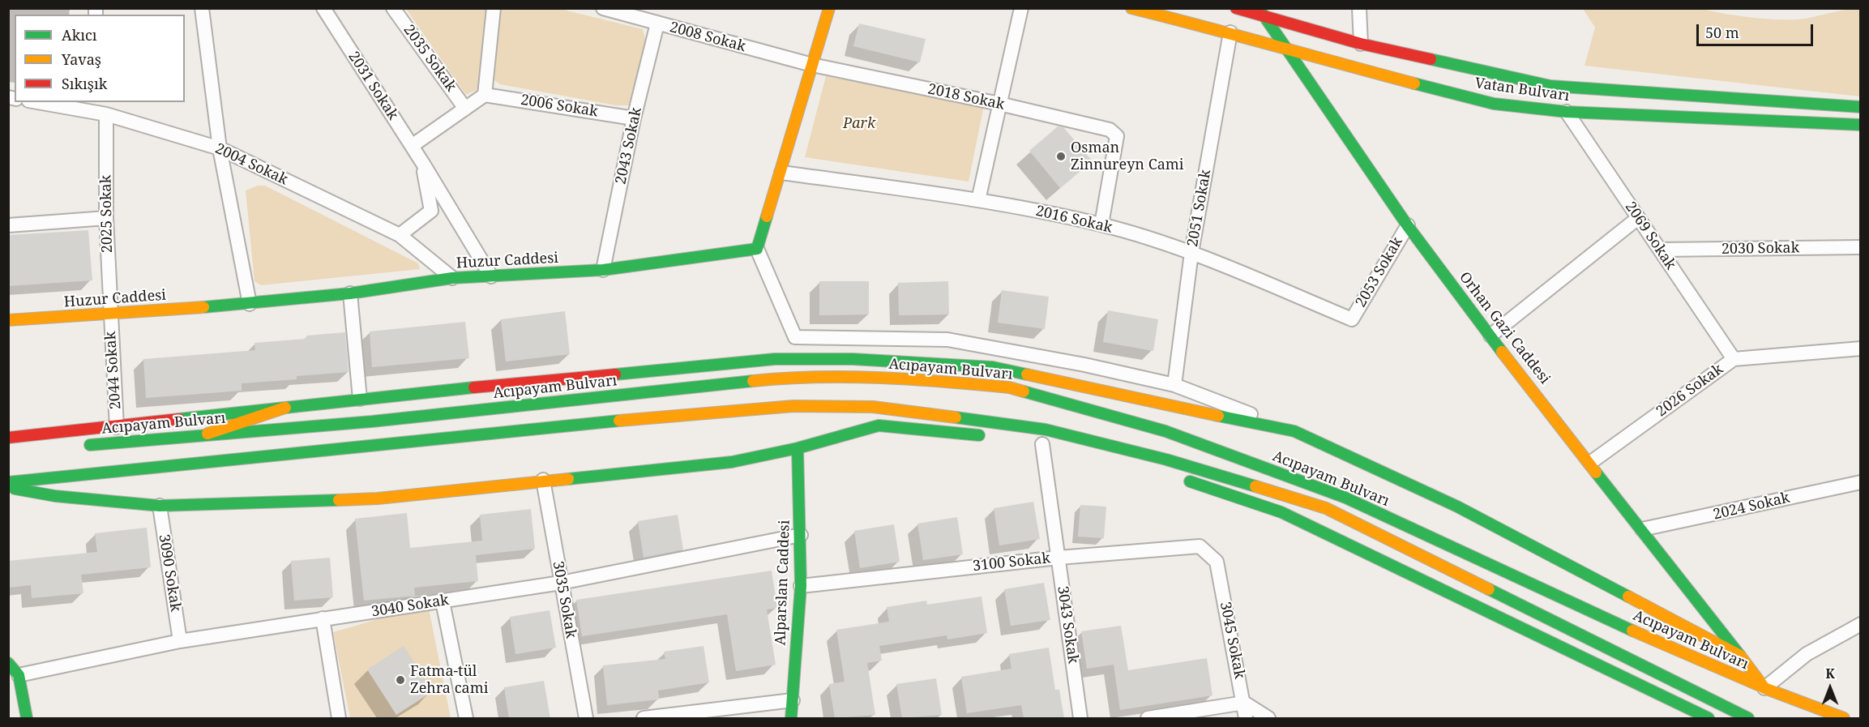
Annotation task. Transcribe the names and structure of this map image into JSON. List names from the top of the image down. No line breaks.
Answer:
{"streets":{"main road":["Vatan Bulvarı","Huzur Caddesi","Orhan Gazi Caddesi","Acıpayam Bulvarı","Alparslan Caddesi"],"street":["2008 Sokak","2035 Sokak","2031 Sokak","2018 Sokak","2006 Sokak","2043 Sokak","2004 Sokak","2051 Sokak","2025 Sokak","2016 Sokak","2069 Sokak","2030 Sokak","2053 Sokak","2044 Sokak","2026 Sokak","2024 Sokak","3100 Sokak","3090 Sokak","3035 Sokak","3040 Sokak","3043 Sokak","3045 Sokak"]},"crossings":[["2008 Sokak","2018 Sokak"],["2008 Sokak","2043 Sokak"],["2031 Sokak","Huzur Caddesi"],["Vatan Bulvarı","2051 Sokak"],["Vatan Bulvarı","2069 Sokak"],["Vatan Bulvarı","Orhan Gazi Caddesi"],["2018 Sokak","2016 Sokak"],["2006 Sokak","2043 Sokak"],["2043 Sokak","Huzur Caddesi"],["2004 Sokak","2025 Sokak"],["2004 Sokak","Huzur Caddesi"],["2051 Sokak","2016 Sokak"],["2025 Sokak","Huzur Caddesi"],["2025 Sokak","2044 Sokak"],["2016 Sokak","2053 Sokak"],["2069 Sokak","2030 Sokak"],["2069 Sokak","2026 Sokak"],["Huzur Caddesi","2044 Sokak"],["2053 Sokak","Orhan Gazi Caddesi"],["Orhan Gazi Caddesi","Acıpayam Bulvarı"],["Orhan Gazi Caddesi","2026 Sokak"],["Orhan Gazi Caddesi","2024 Sokak"],["3100 Sokak","Alparslan Caddesi"],["3100 Sokak","3043 Sokak"],["3100 Sokak","3045 Sokak"],["3090 Sokak","3040 Sokak"],["Alparslan Caddesi","3040 Sokak"],["3035 Sokak","3040 Sokak"]],"parks":["Park"],"places":["Osman Zinnureyn Cami","Fatma-tül Zehra cami"],"legend":["Akıcı","Yavaş","Sıkışık"],"scale_bar":"50 m","north":"top"}
